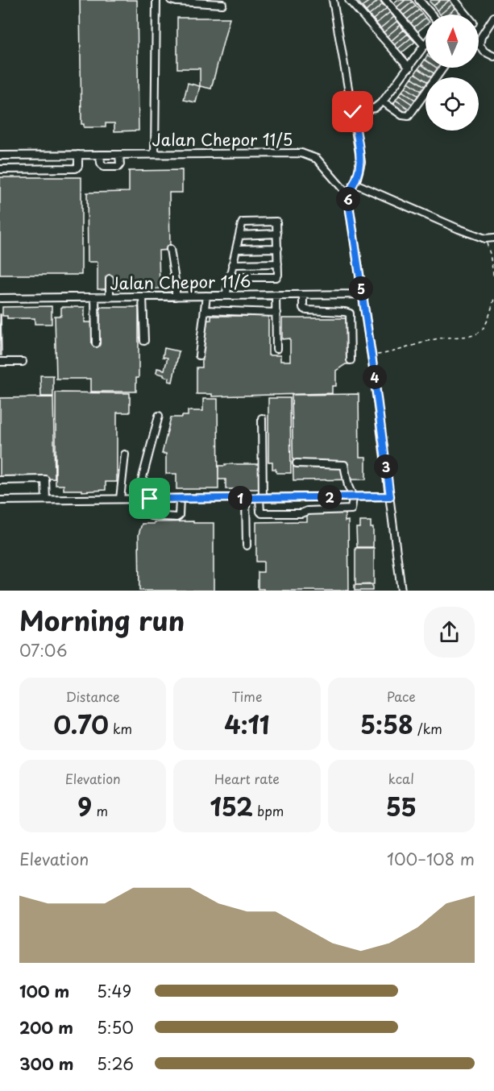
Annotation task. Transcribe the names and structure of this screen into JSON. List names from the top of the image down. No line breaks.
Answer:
{"streets":{"street":["Jalan Chepor 11/5","Jalan Chepor 11/6"]},"north":"top","page":{"pins":["6","5","4","3","2","1"],"heading":["Morning run","07:06"],"stats":[["Distance","0.70 km"],["Time","4:11"],["Pace","5:58 /km"],["Elevation","9 m"],["Heart rate","152 bpm"],["kcal","55"]],"chart":["Elevation","100–108 m"],"list":[{"name":"100 m","note":"5:49"},{"name":"200 m","note":"5:50"},{"name":"300 m","note":"5:26"}]}}
